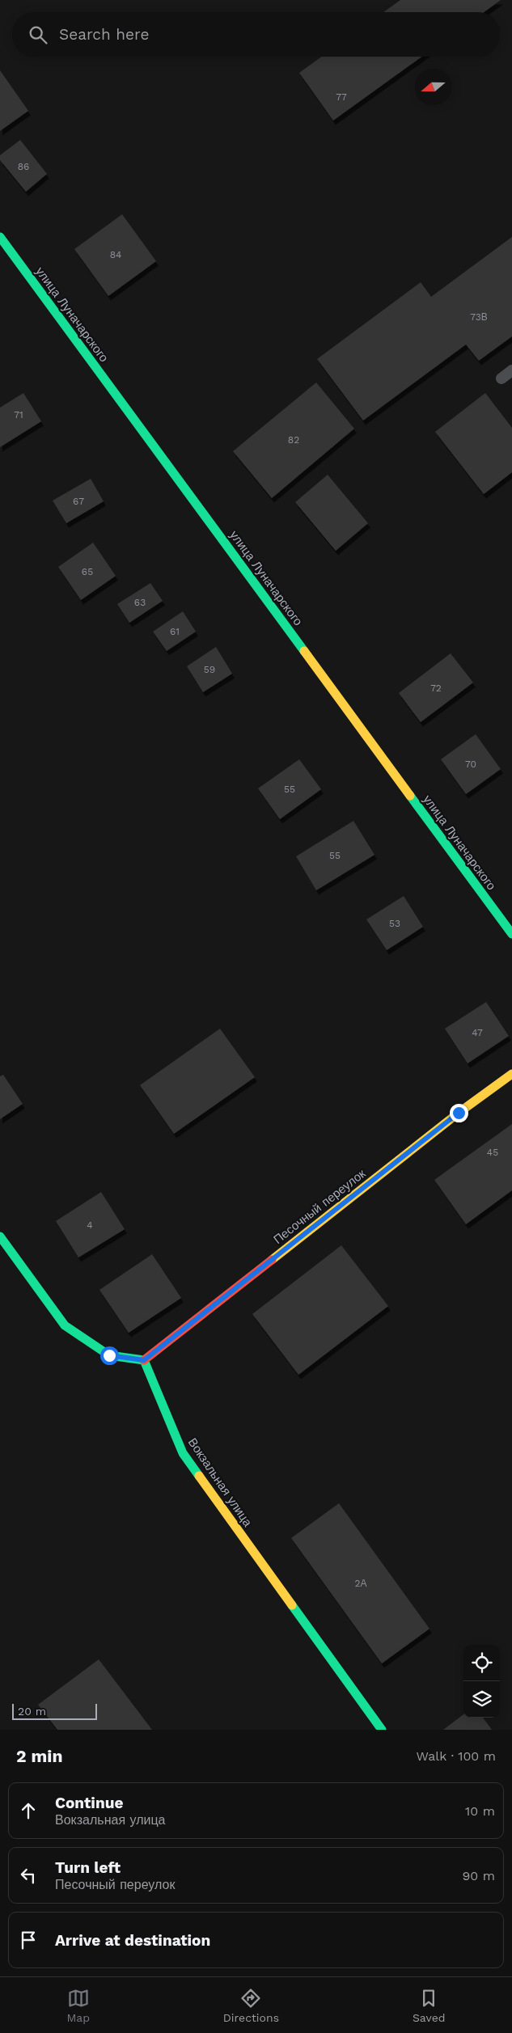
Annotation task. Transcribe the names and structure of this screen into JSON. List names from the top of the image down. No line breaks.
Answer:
{"streets":{"street":["улица Луначарского","Песочный переулок","Вокзальная улица"]},"crossings":[["Песочный переулок","Вокзальная улица"]],"house_numbers":["77","86","84","73В","71","82","67","65","63","61","59","72","70","55","55","53","47","45","4","2А"],"scale_bar":"20 m","north":"left","page":{"search":"Search here","scale":"20 m","heading":["2 min","Walk · 100 m"],"list":[["Continue","Вокзальная улица","10 m"],["Turn left","Песочный переулок","90 m"],"Arrive at destination"],"nav":["Map","Directions","Saved"]}}
